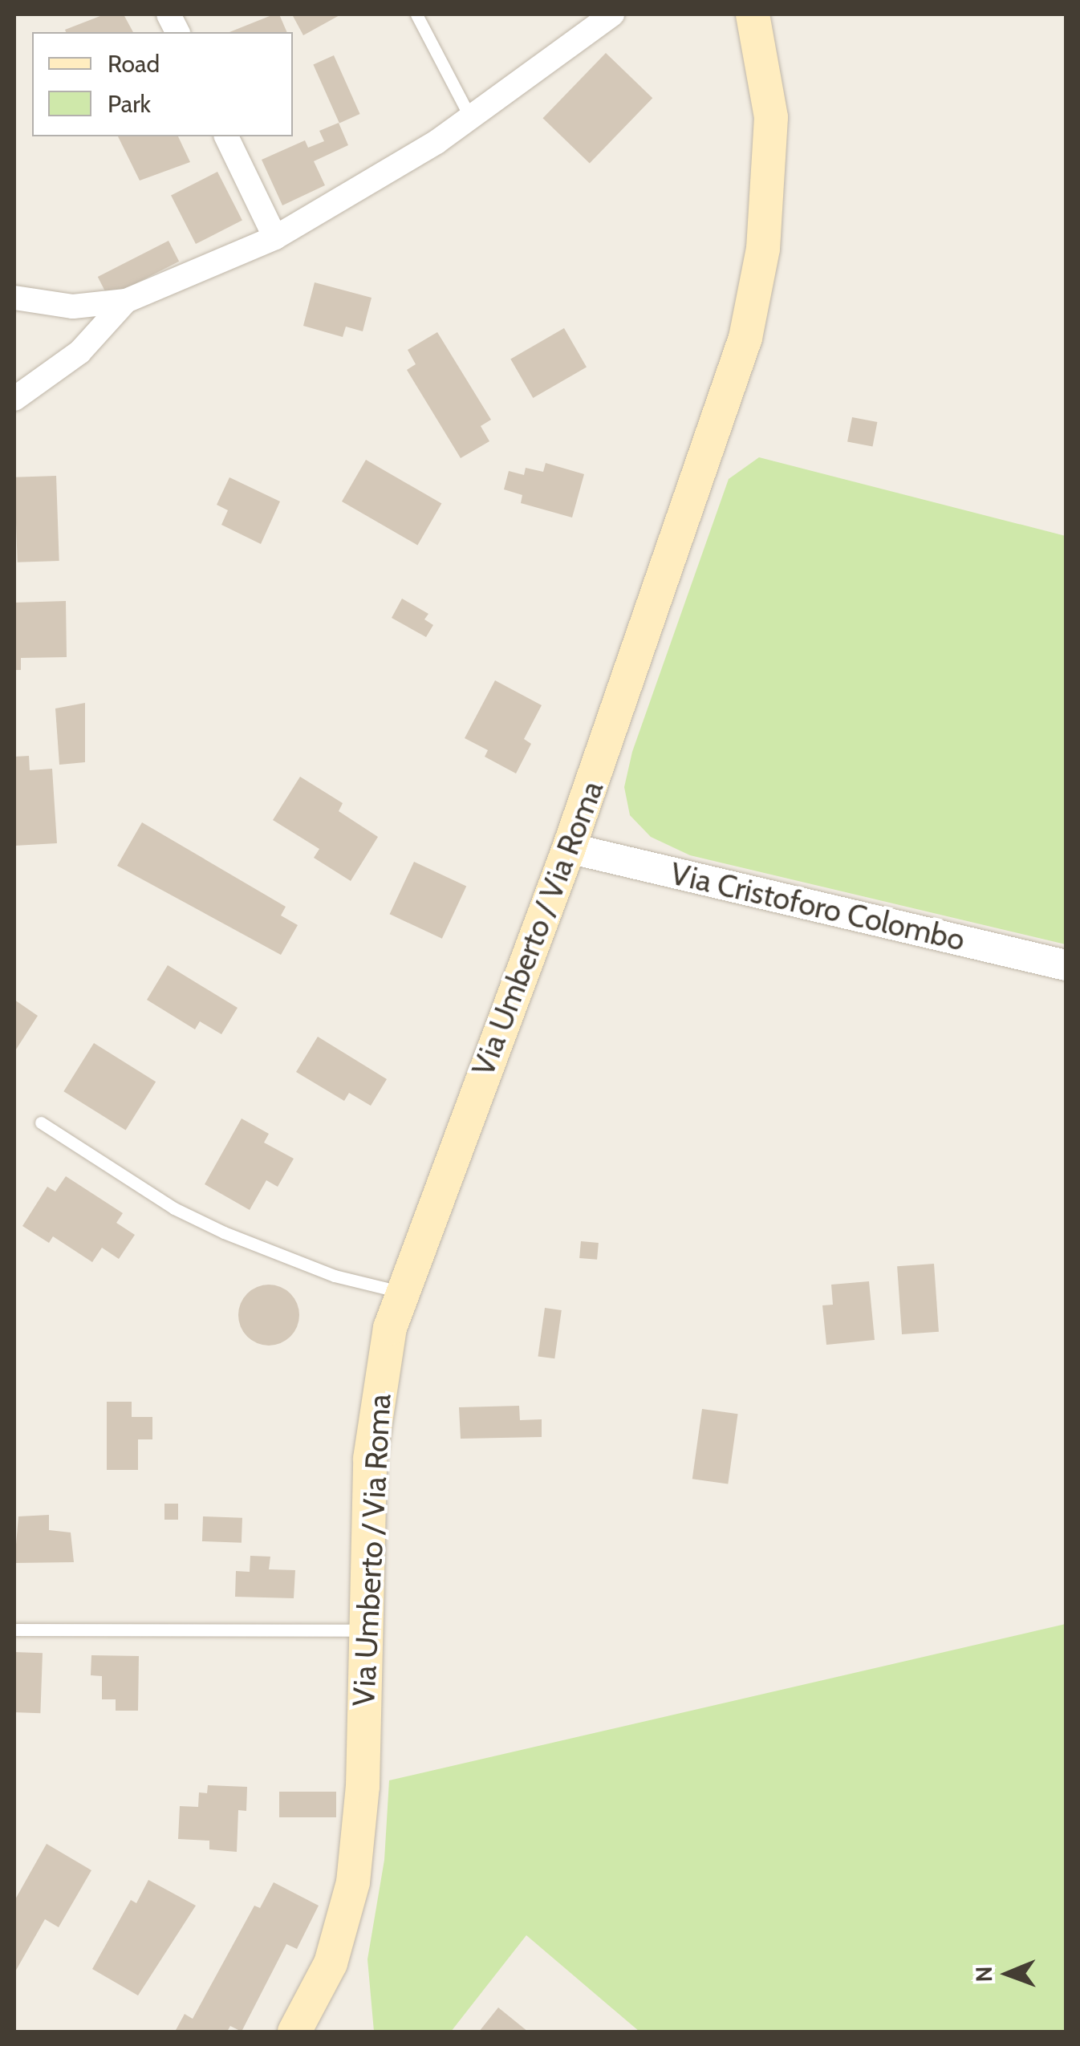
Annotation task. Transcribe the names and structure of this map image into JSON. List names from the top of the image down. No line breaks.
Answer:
{"streets":{"main road":["Via Umberto / Via Roma"],"street":["Via Cristoforo Colombo"]},"crossings":[["Via Cristoforo Colombo","Via Umberto / Via Roma"]],"legend":["Road","Park"],"north":"left"}
